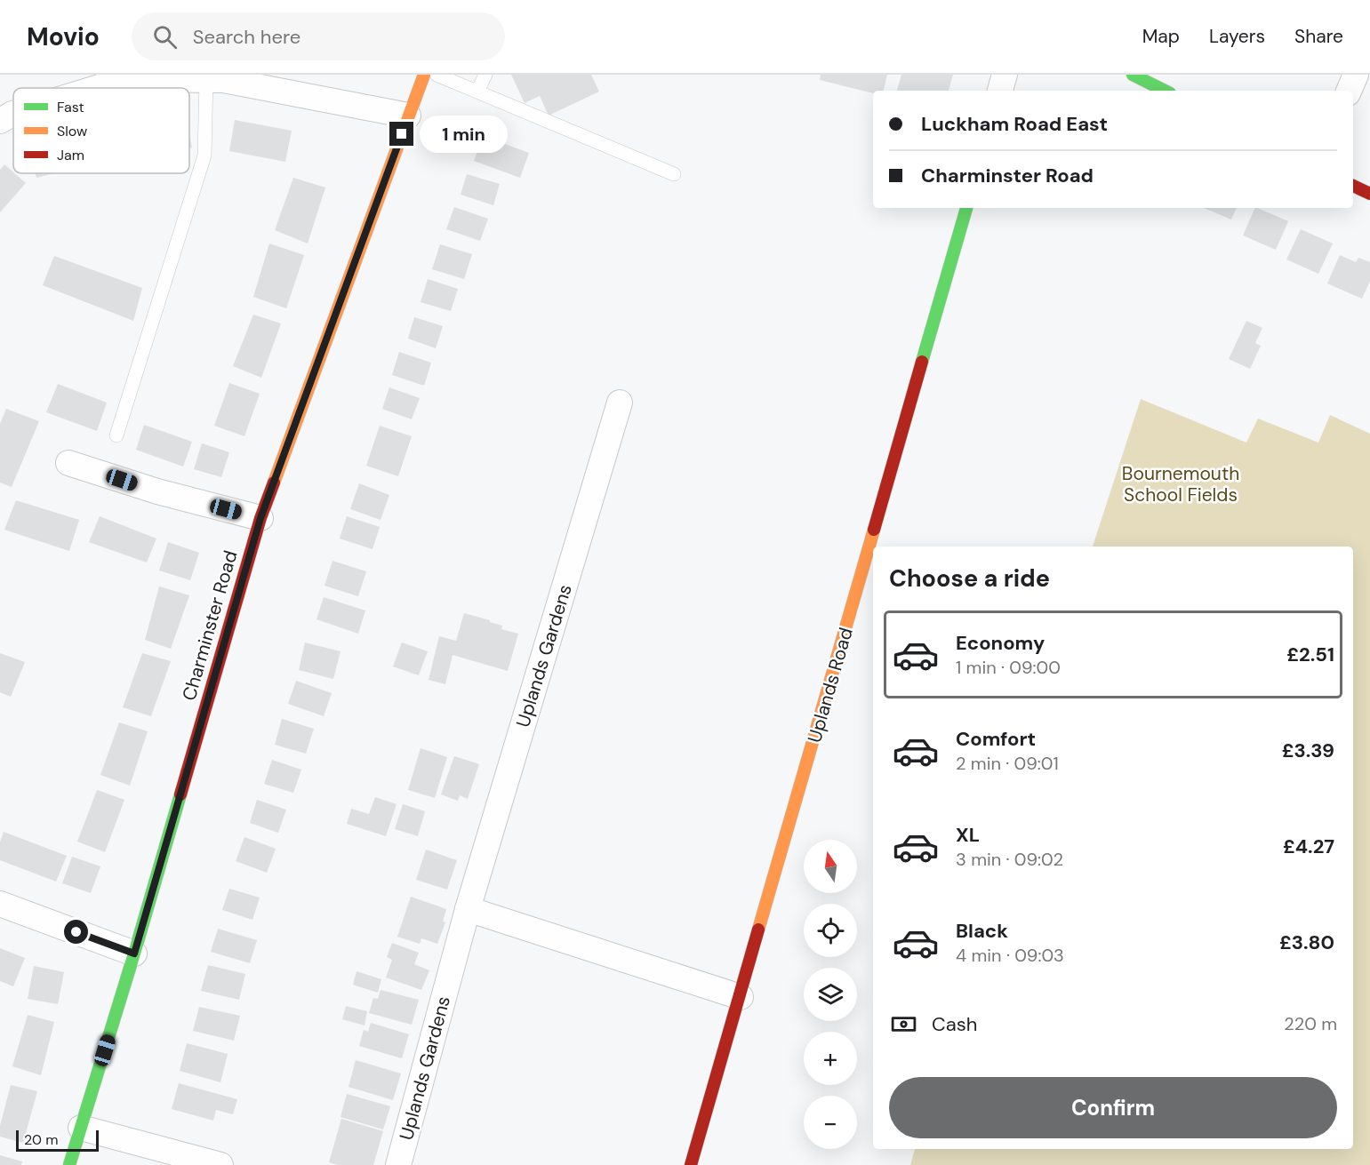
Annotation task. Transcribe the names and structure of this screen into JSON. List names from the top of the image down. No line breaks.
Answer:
{"streets":{"main road":["Charminster Road","Uplands Road"],"street":["Uplands Gardens"]},"parks":["Bournemouth School Fields"],"legend":["Fast","Slow","Jam"],"scale_bar":"20 m","north":"top","page":{"header":"Movio","search":"Search here","nav":["Map","Layers","Share"],"banner":["Luckham Road East","Charminster Road"],"bubble":"1 min","heading":"Choose a ride","list":[{"name":"Economy","note":"1 min · 09:00","value":"£2.51"},{"name":"Comfort","note":"2 min · 09:01","value":"£3.39"},{"name":"XL","note":"3 min · 09:02","value":"£4.27"},{"name":"Black","note":"4 min · 09:03","value":"£3.80"}],"map_buttons":["+","−"],"pay":["Cash","220 m"],"buttons":"Confirm","scale":"20 m"}}
